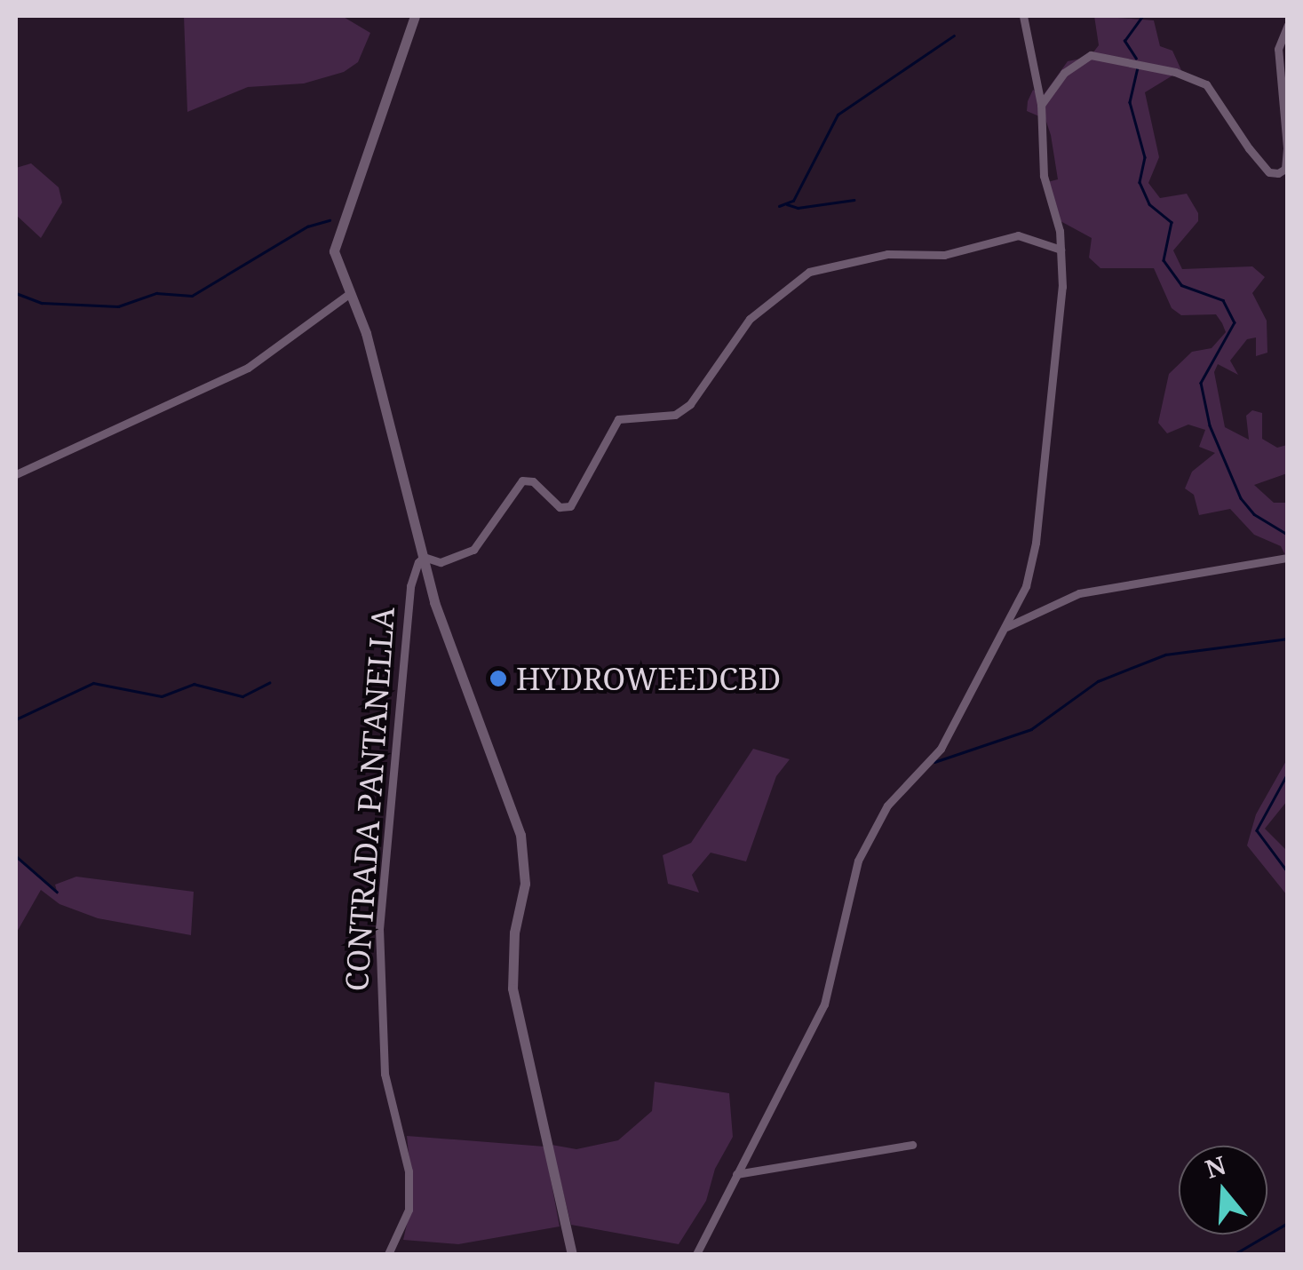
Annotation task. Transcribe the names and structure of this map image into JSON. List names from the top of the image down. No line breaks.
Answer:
{"streets":{"street":["CONTRADA PANTANELLA"]},"places":["HYDROWEEDCBD"],"north":"top"}
